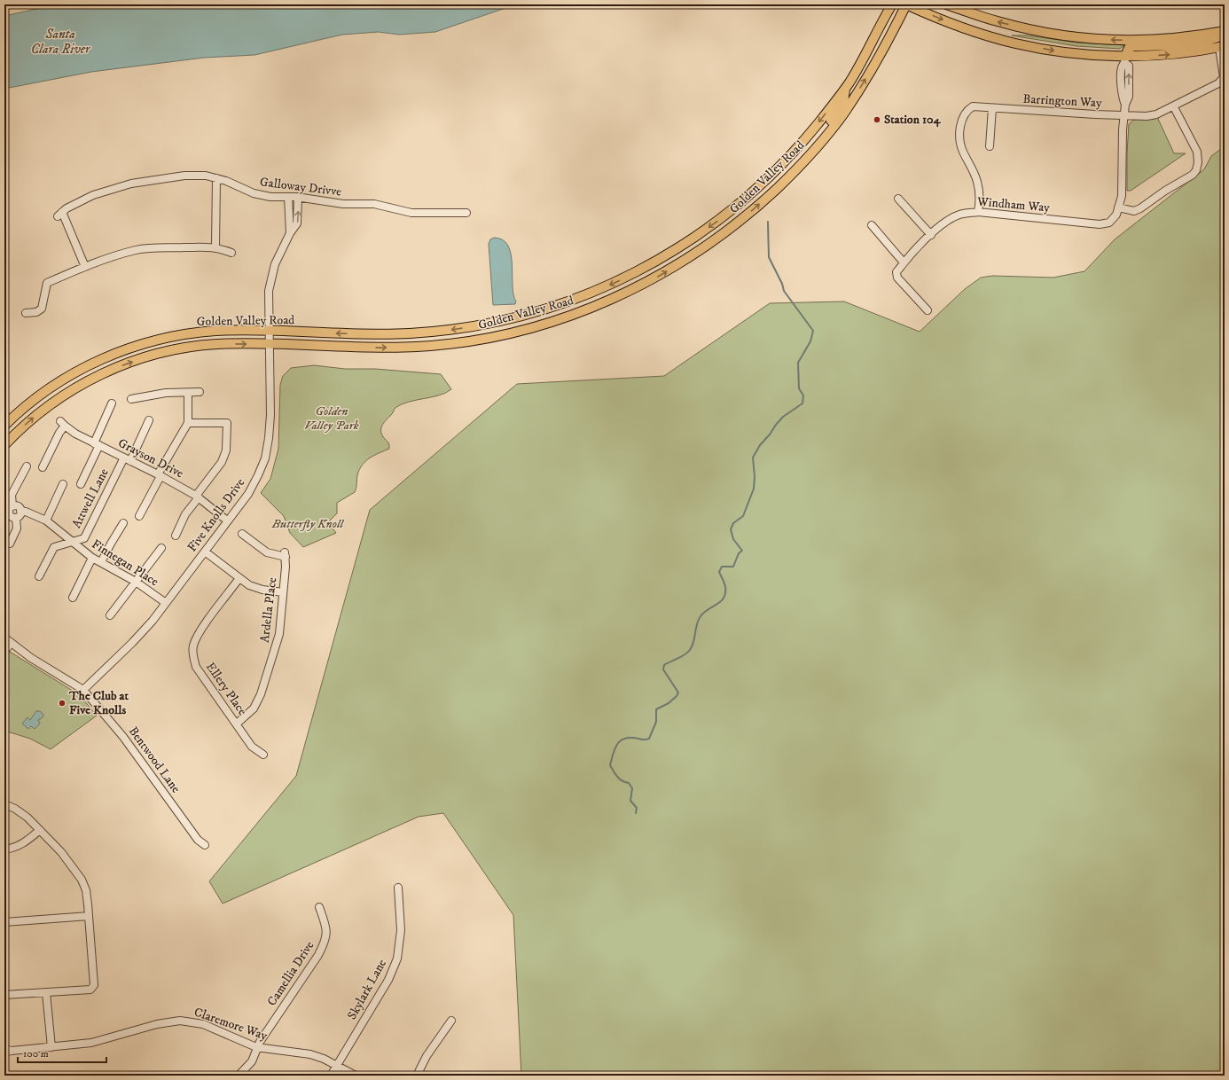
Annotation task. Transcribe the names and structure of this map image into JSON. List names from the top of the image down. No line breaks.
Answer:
{"streets":{"main road":["Golden Valley Road"],"street":["Barrington Way","Galloway Drivve","Windham Way","Grayson Drive","Attwell Lane","Five Knolls Drive","Finnegan Place","Ardella Place","Ellery Place","Bentwood Lane","Camellia Drive","Skylark Lane","Claremore Way"]},"crossings":[["Barrington Way","Windham Way"],["Golden Valley Road","Five Knolls Drive"],["Galloway Drivve","Five Knolls Drive"],["Grayson Drive","Attwell Lane"],["Grayson Drive","Five Knolls Drive"],["Attwell Lane","Finnegan Place"],["Five Knolls Drive","Finnegan Place"],["Five Knolls Drive","Bentwood Lane"],["Ardella Place","Ellery Place"],["Camellia Drive","Claremore Way"],["Skylark Lane","Claremore Way"]],"water":["Santa Clara River"],"parks":["Golden Valley Park","Butterfly Knoll"],"places":["Station 104","The Club at Five Knolls"],"scale_bar":"100 m"}
